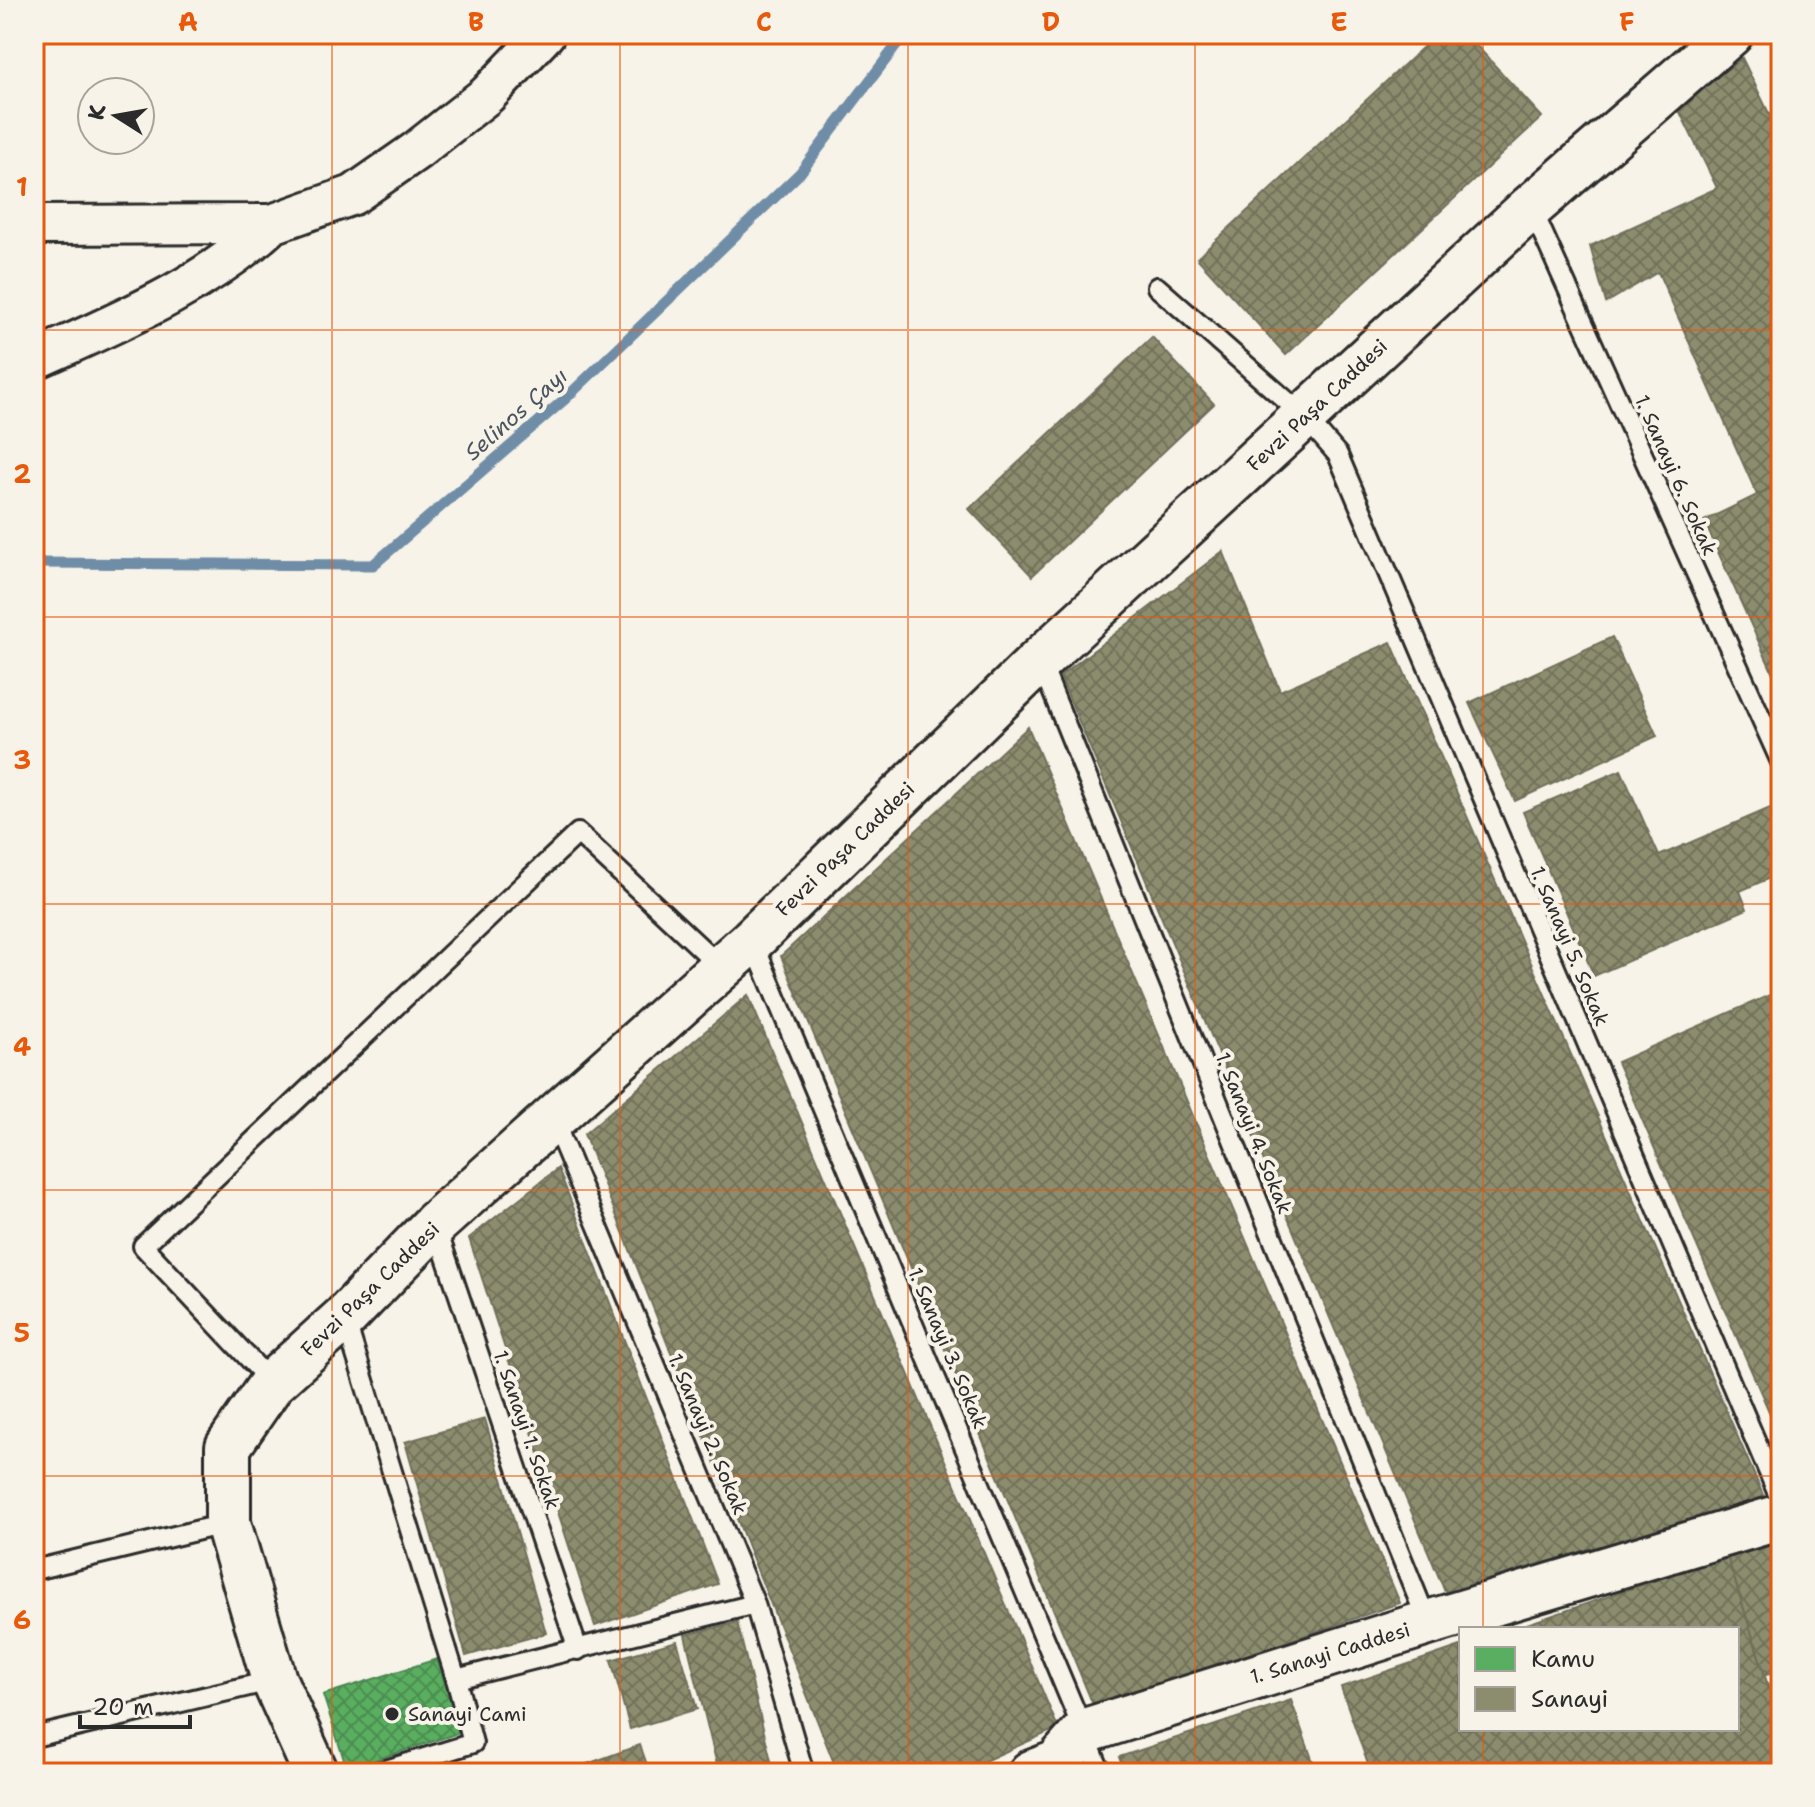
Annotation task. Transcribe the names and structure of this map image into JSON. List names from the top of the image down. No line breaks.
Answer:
{"streets":{"street":["Fevzi Paşa Caddesi","1. Sanayi Caddesi"],"lane":["1. Sanayi 6. Sokak","1. Sanayi 5. Sokak","1. Sanayi 4. Sokak","1. Sanayi 3. Sokak","1. Sanayi 1. Sokak","1. Sanayi 2. Sokak"]},"crossings":[["Fevzi Paşa Caddesi","1. Sanayi 6. Sokak"],["Fevzi Paşa Caddesi","1. Sanayi 5. Sokak"],["Fevzi Paşa Caddesi","1. Sanayi 4. Sokak"],["Fevzi Paşa Caddesi","1. Sanayi 3. Sokak"],["Fevzi Paşa Caddesi","1. Sanayi 1. Sokak"],["Fevzi Paşa Caddesi","1. Sanayi 2. Sokak"],["1. Sanayi 4. Sokak","1. Sanayi Caddesi"],["1. Sanayi 3. Sokak","1. Sanayi Caddesi"]],"water":["Selinos Çayı"],"places":["Sanayi Cami"],"legend":["Kamu","Sanayi"],"scale_bar":"20 m","north":"left","grid":{"columns":["A","B","C","D","E","F"],"rows":["1","2","3","4","5","6"]}}
